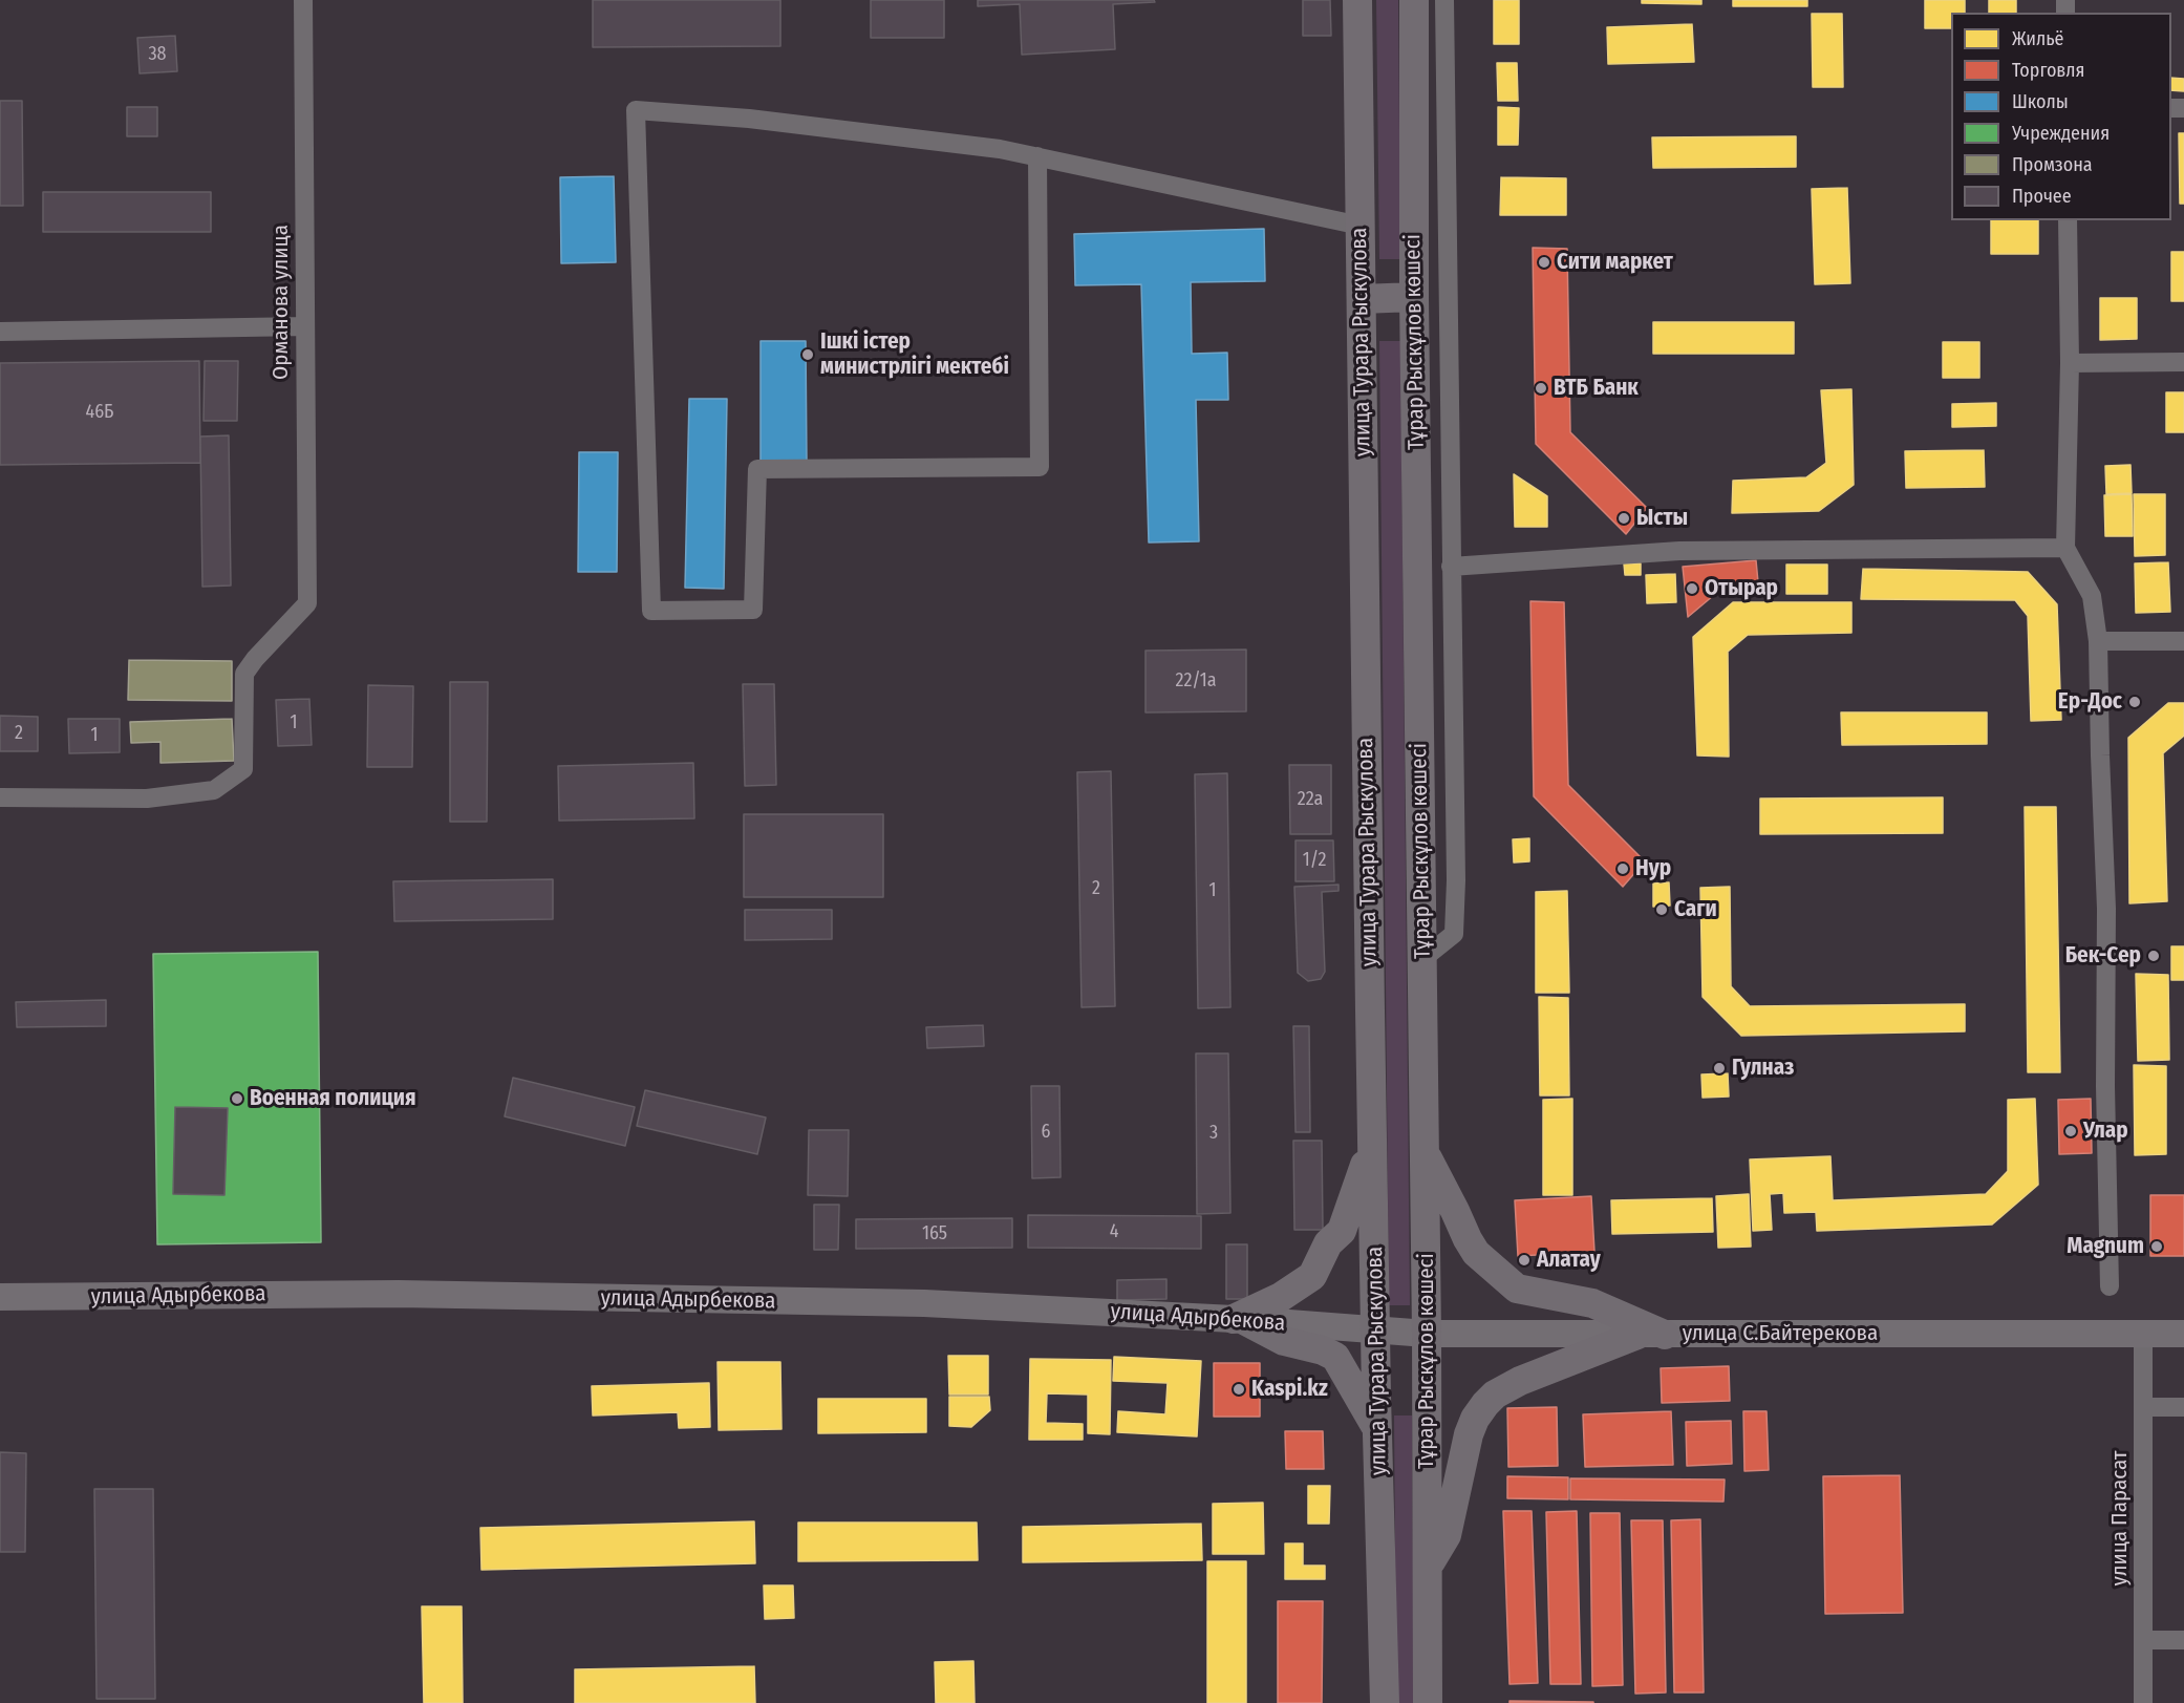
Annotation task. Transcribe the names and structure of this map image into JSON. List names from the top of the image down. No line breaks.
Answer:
{"streets":{"main road":["улица Турара Рыскулова","Тұрар Рыскұлов көшесі","улица Адырбекова","улица С.Байтерекова"],"street":["Орманова улица","улица Парасат"]},"crossings":[["улица Турара Рыскулова","улица Адырбекова"],["улица Турара Рыскулова","улица С.Байтерекова"],["Тұрар Рыскұлов көшесі","улица С.Байтерекова"],["улица Адырбекова","улица С.Байтерекова"],["улица С.Байтерекова","улица Парасат"]],"places":["Сити маркет","Ішкі істер министрлігі мектебі","ВТБ Банк","Ысты","Отырар","Ер-Дос","Нур","Саги","Бек-Сер","Гулназ","Военная полиция","Улар","Magnum","Алатау","Kaspi.kz"],"house_numbers":["38","46Б","22/1а","1","2","1","22а","1/2","2","1","6","3","4","165"],"legend":["Жильё","Торговля","Школы","Учреждения","Промзона","Прочее"]}
